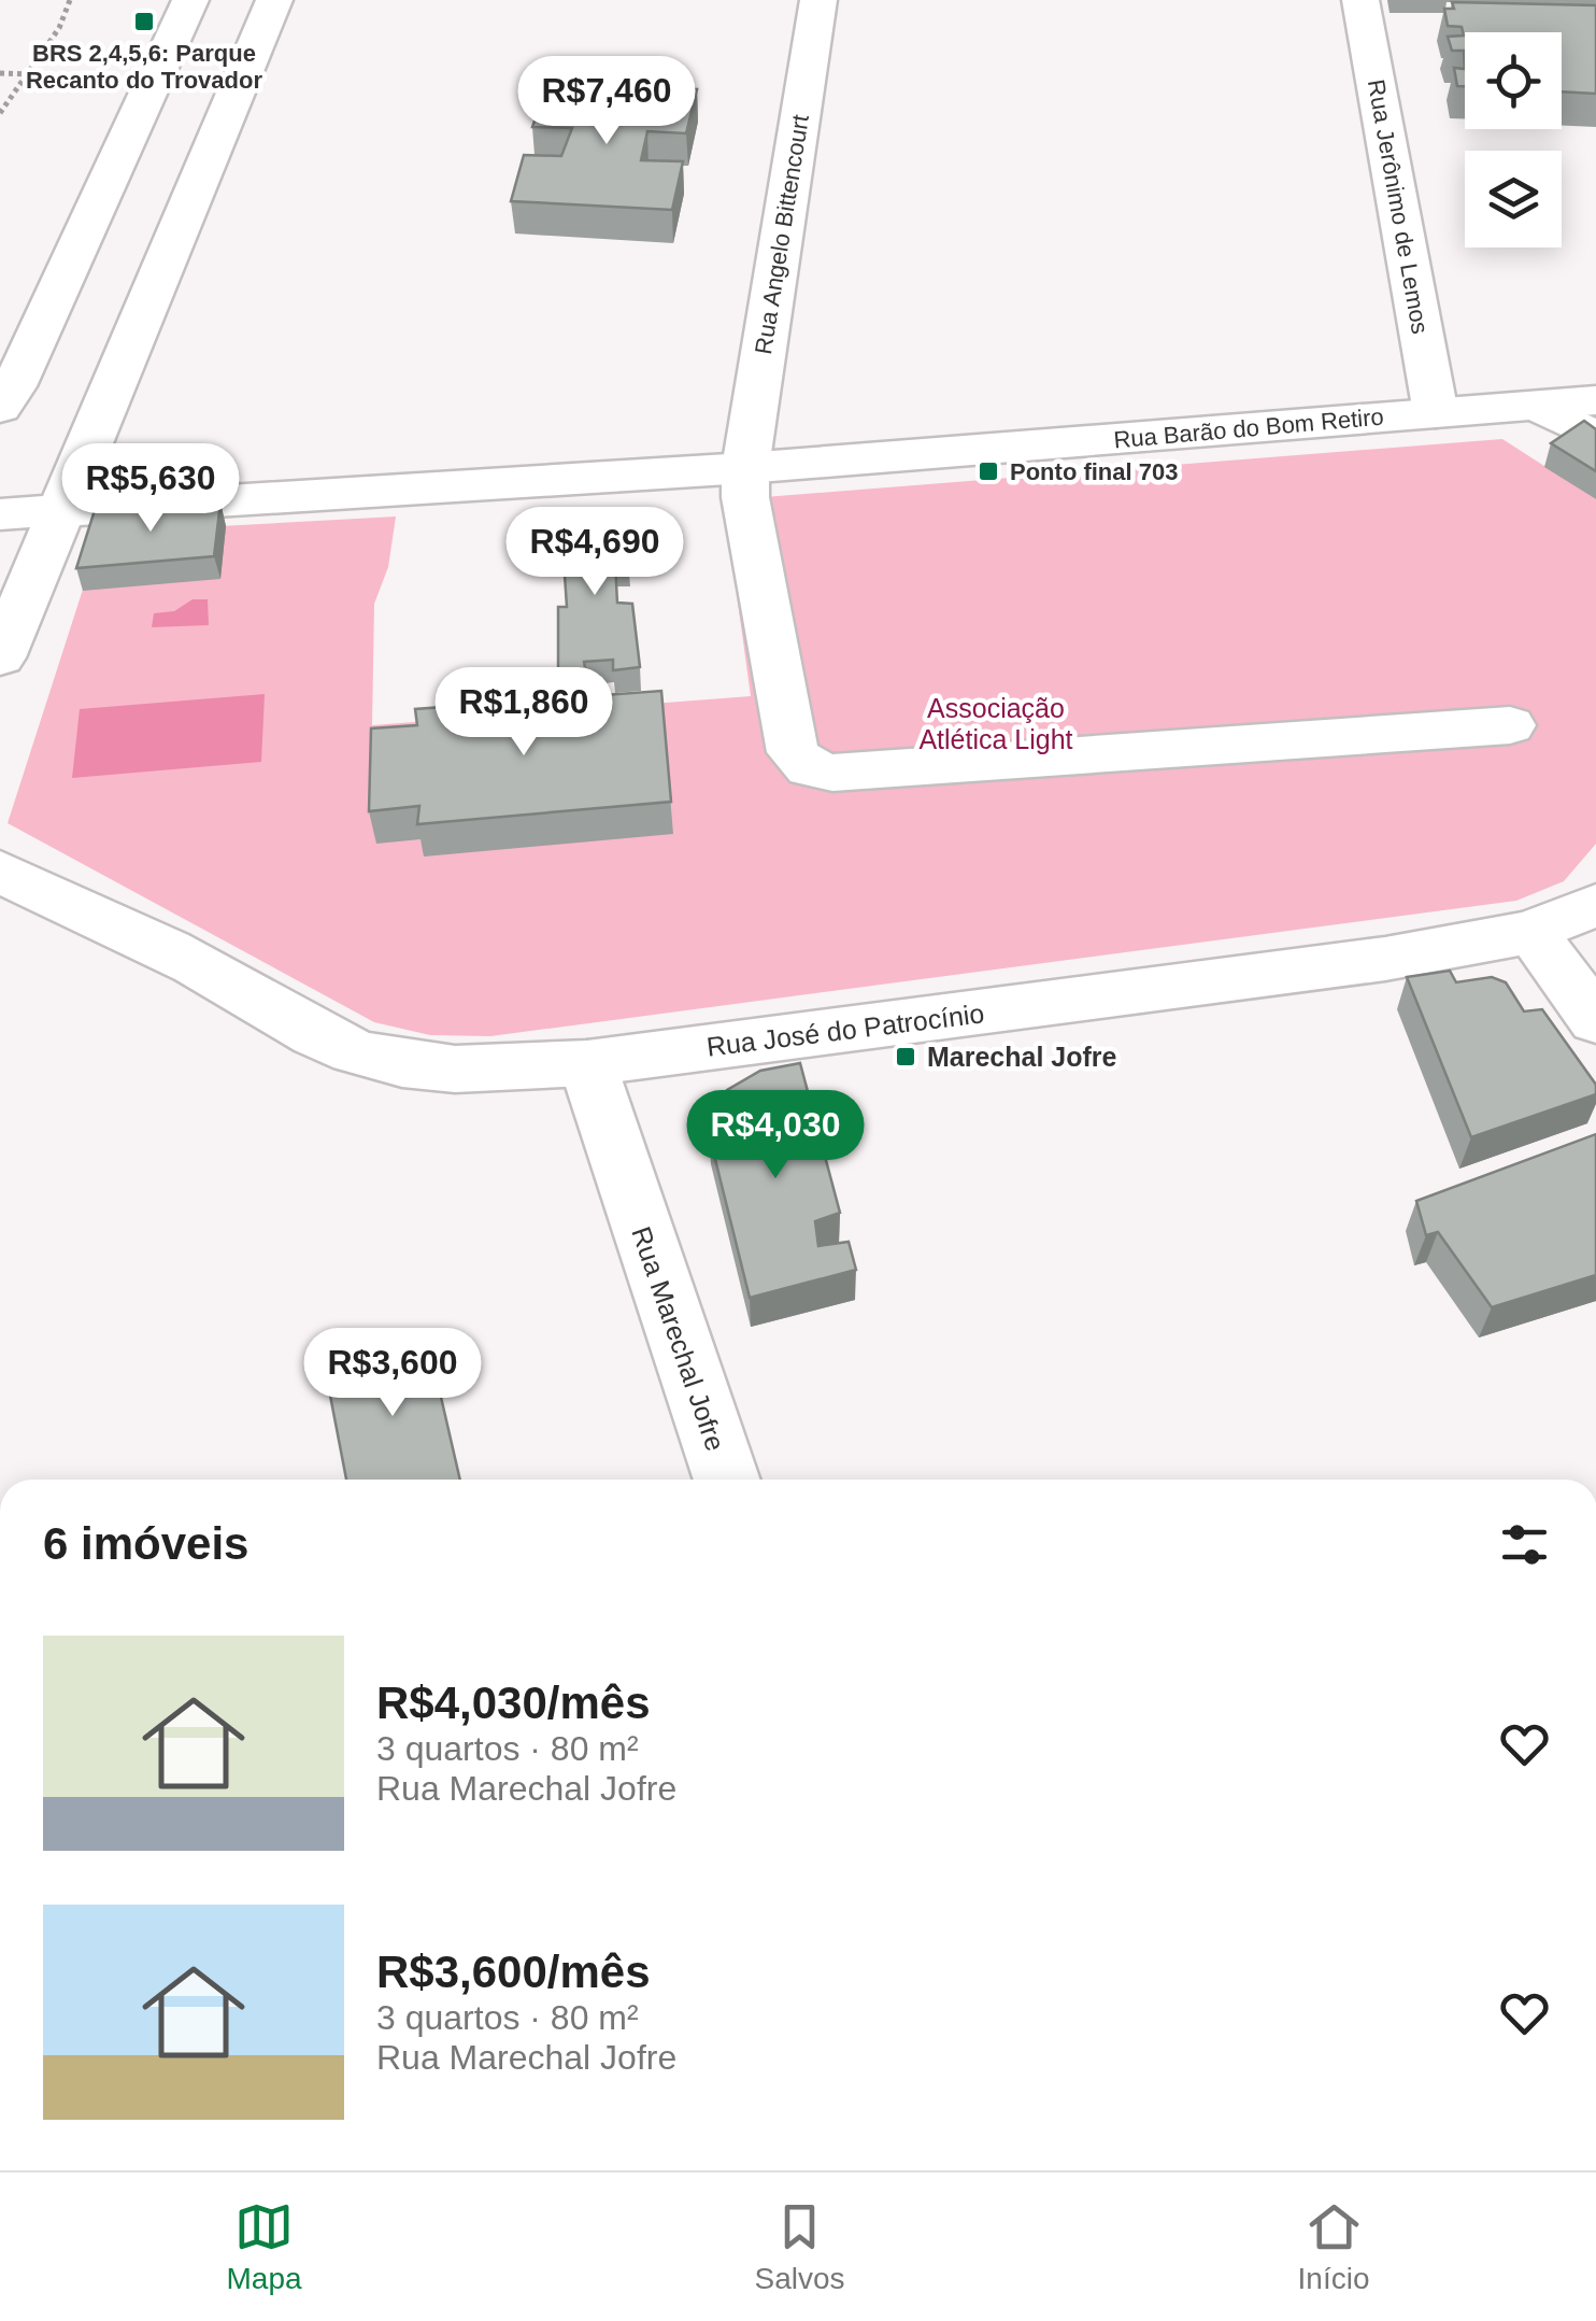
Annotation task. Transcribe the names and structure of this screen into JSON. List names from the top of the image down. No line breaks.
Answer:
{"streets":{"main road":["Rua Jerônimo de Lemos","Rua Angelo Bittencourt","Rua Barão do Bom Retiro","Rua José do Patrocínio","Rua Marechal Jofre"]},"crossings":[["Rua Jerônimo de Lemos","Rua Barão do Bom Retiro"],["Rua Angelo Bittencourt","Rua Barão do Bom Retiro"],["Rua José do Patrocínio","Rua Marechal Jofre"]],"parks":["Associação Atlética Light"],"places":{"transit":["BRS 2,4,5,6: Parque Recanto do Trovador","Ponto final 703","Marechal Jofre"]},"page":{"price":["R$7,460","R$5,630","R$4,690","R$1,860","R$4,030","R$3,600"],"heading":"6 imóveis","list":[{"name":"R$4,030/mês","note":"3 quartos · 80 m² · Rua Marechal Jofre"},{"name":"R$3,600/mês","note":"3 quartos · 80 m² · Rua Marechal Jofre"}],"tabs":["Mapa","Salvos","Início"]}}
